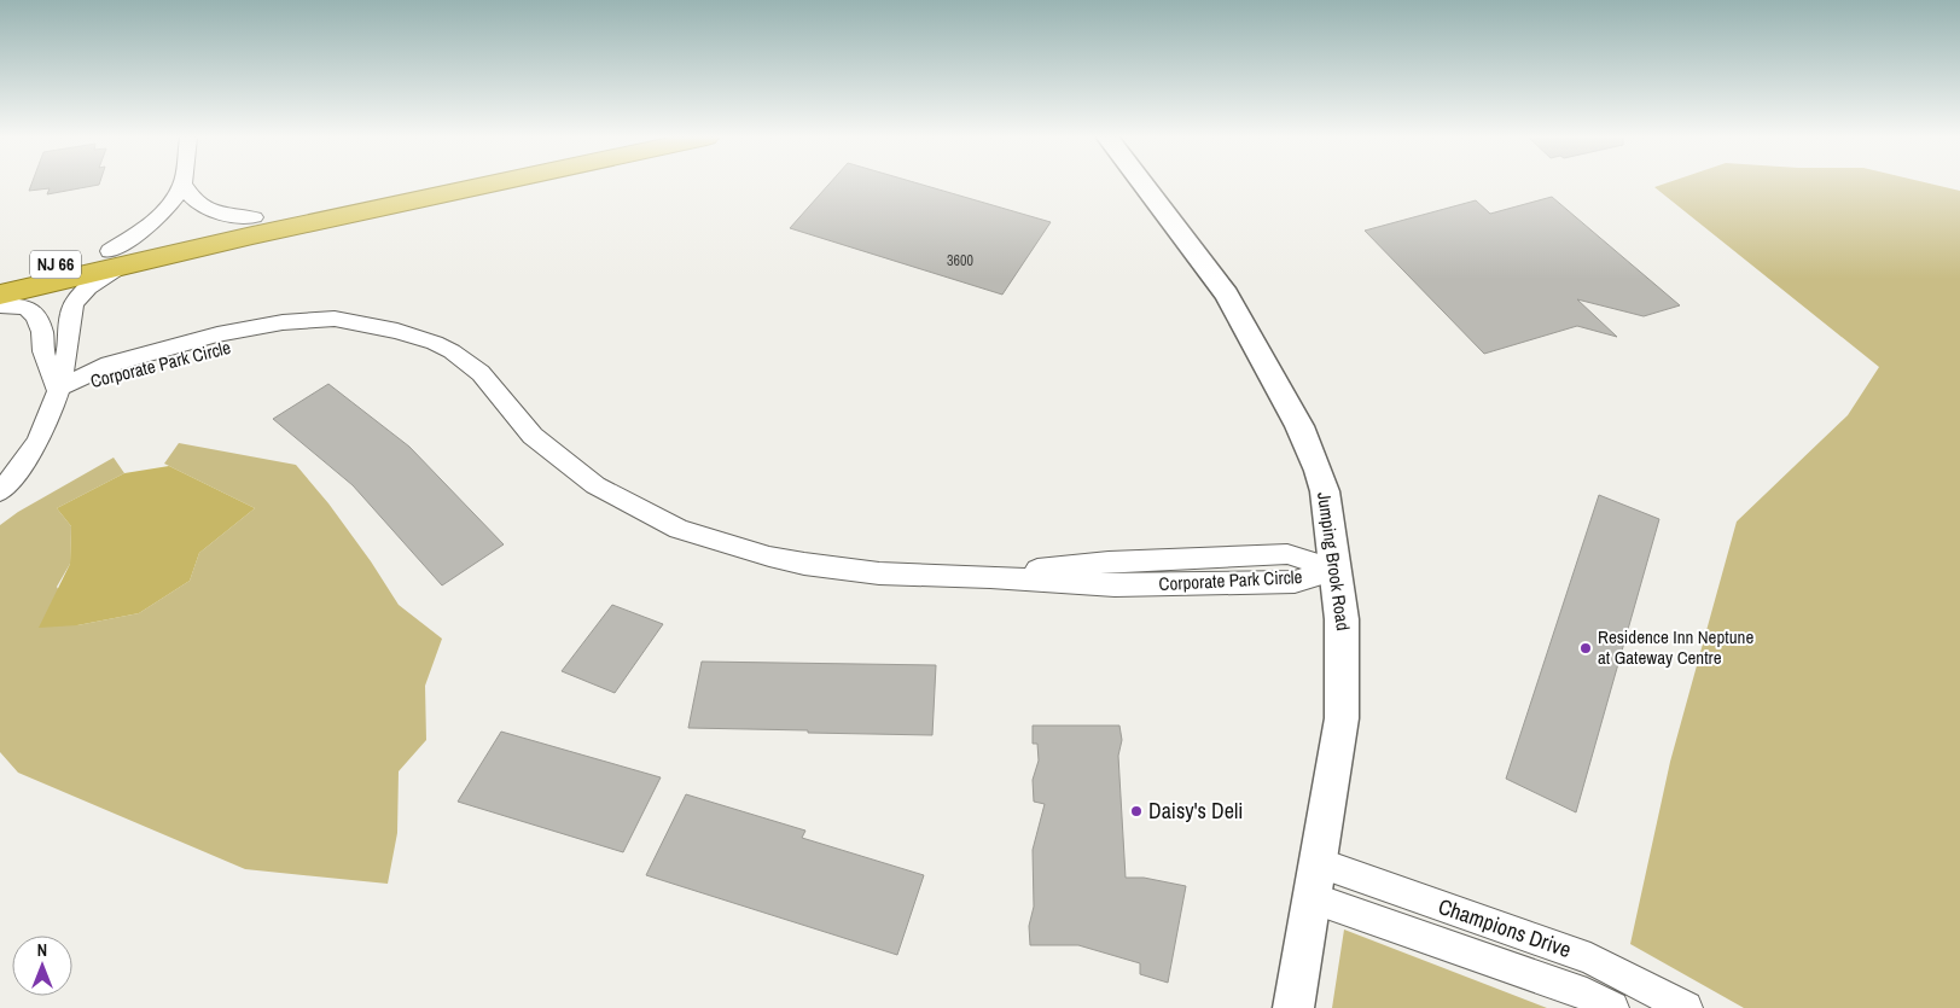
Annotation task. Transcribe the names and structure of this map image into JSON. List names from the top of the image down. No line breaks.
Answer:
{"streets":{"highway":["NJ 66"],"street":["Corporate Park Circle","Jumping Brook Road","Champions Drive"]},"crossings":[["Corporate Park Circle","Jumping Brook Road"],["Jumping Brook Road","Champions Drive"]],"places":["Residence Inn Neptune at Gateway Centre","Daisy's Deli"],"house_numbers":["3600"],"north":"top"}
